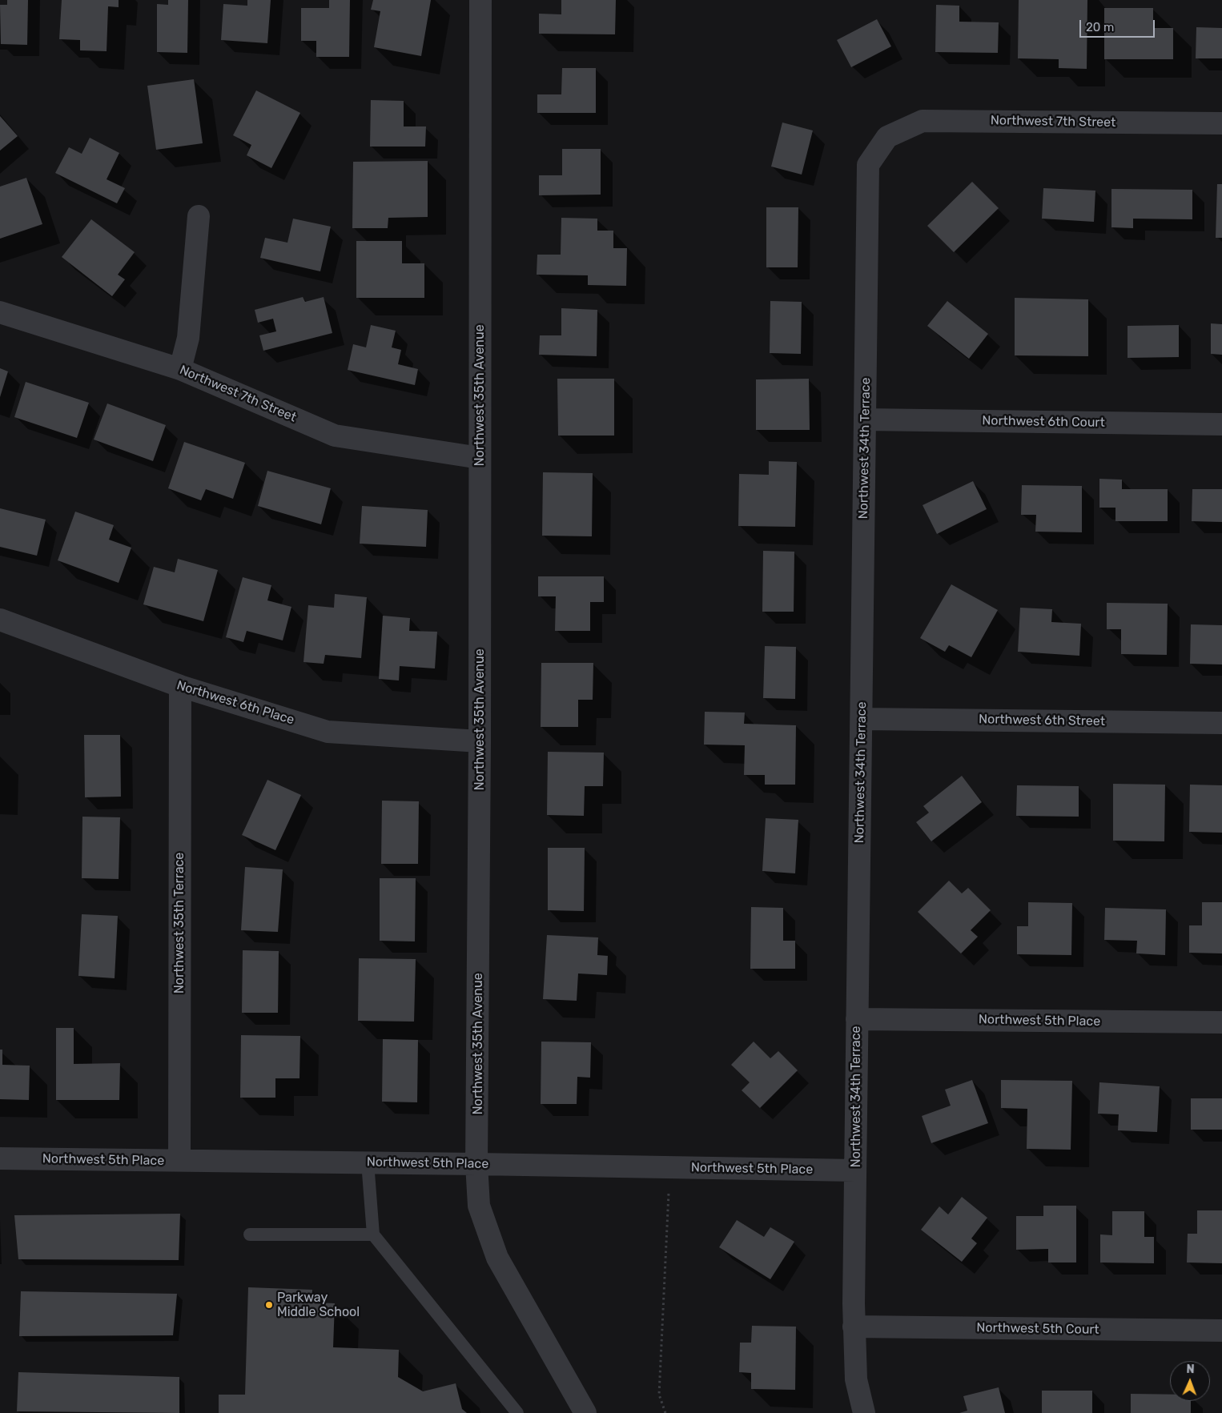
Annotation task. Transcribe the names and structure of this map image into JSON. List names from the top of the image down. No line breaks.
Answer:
{"streets":{"street":["Northwest 7th Street","Northwest 35th Avenue","Northwest 6th Court","Northwest 34th Terrace","Northwest 6th Place","Northwest 6th Street","Northwest 35th Terrace","Northwest 5th Place","Northwest 5th Court"]},"crossings":[["Northwest 7th Street","Northwest 35th Avenue"],["Northwest 7th Street","Northwest 34th Terrace"],["Northwest 35th Avenue","Northwest 6th Place"],["Northwest 35th Avenue","Northwest 5th Place"],["Northwest 6th Court","Northwest 34th Terrace"],["Northwest 34th Terrace","Northwest 6th Street"],["Northwest 34th Terrace","Northwest 5th Place"],["Northwest 34th Terrace","Northwest 5th Court"],["Northwest 6th Place","Northwest 35th Terrace"],["Northwest 35th Terrace","Northwest 5th Place"]],"places":["Parkway Middle School"],"scale_bar":"20 m","north":"top"}
